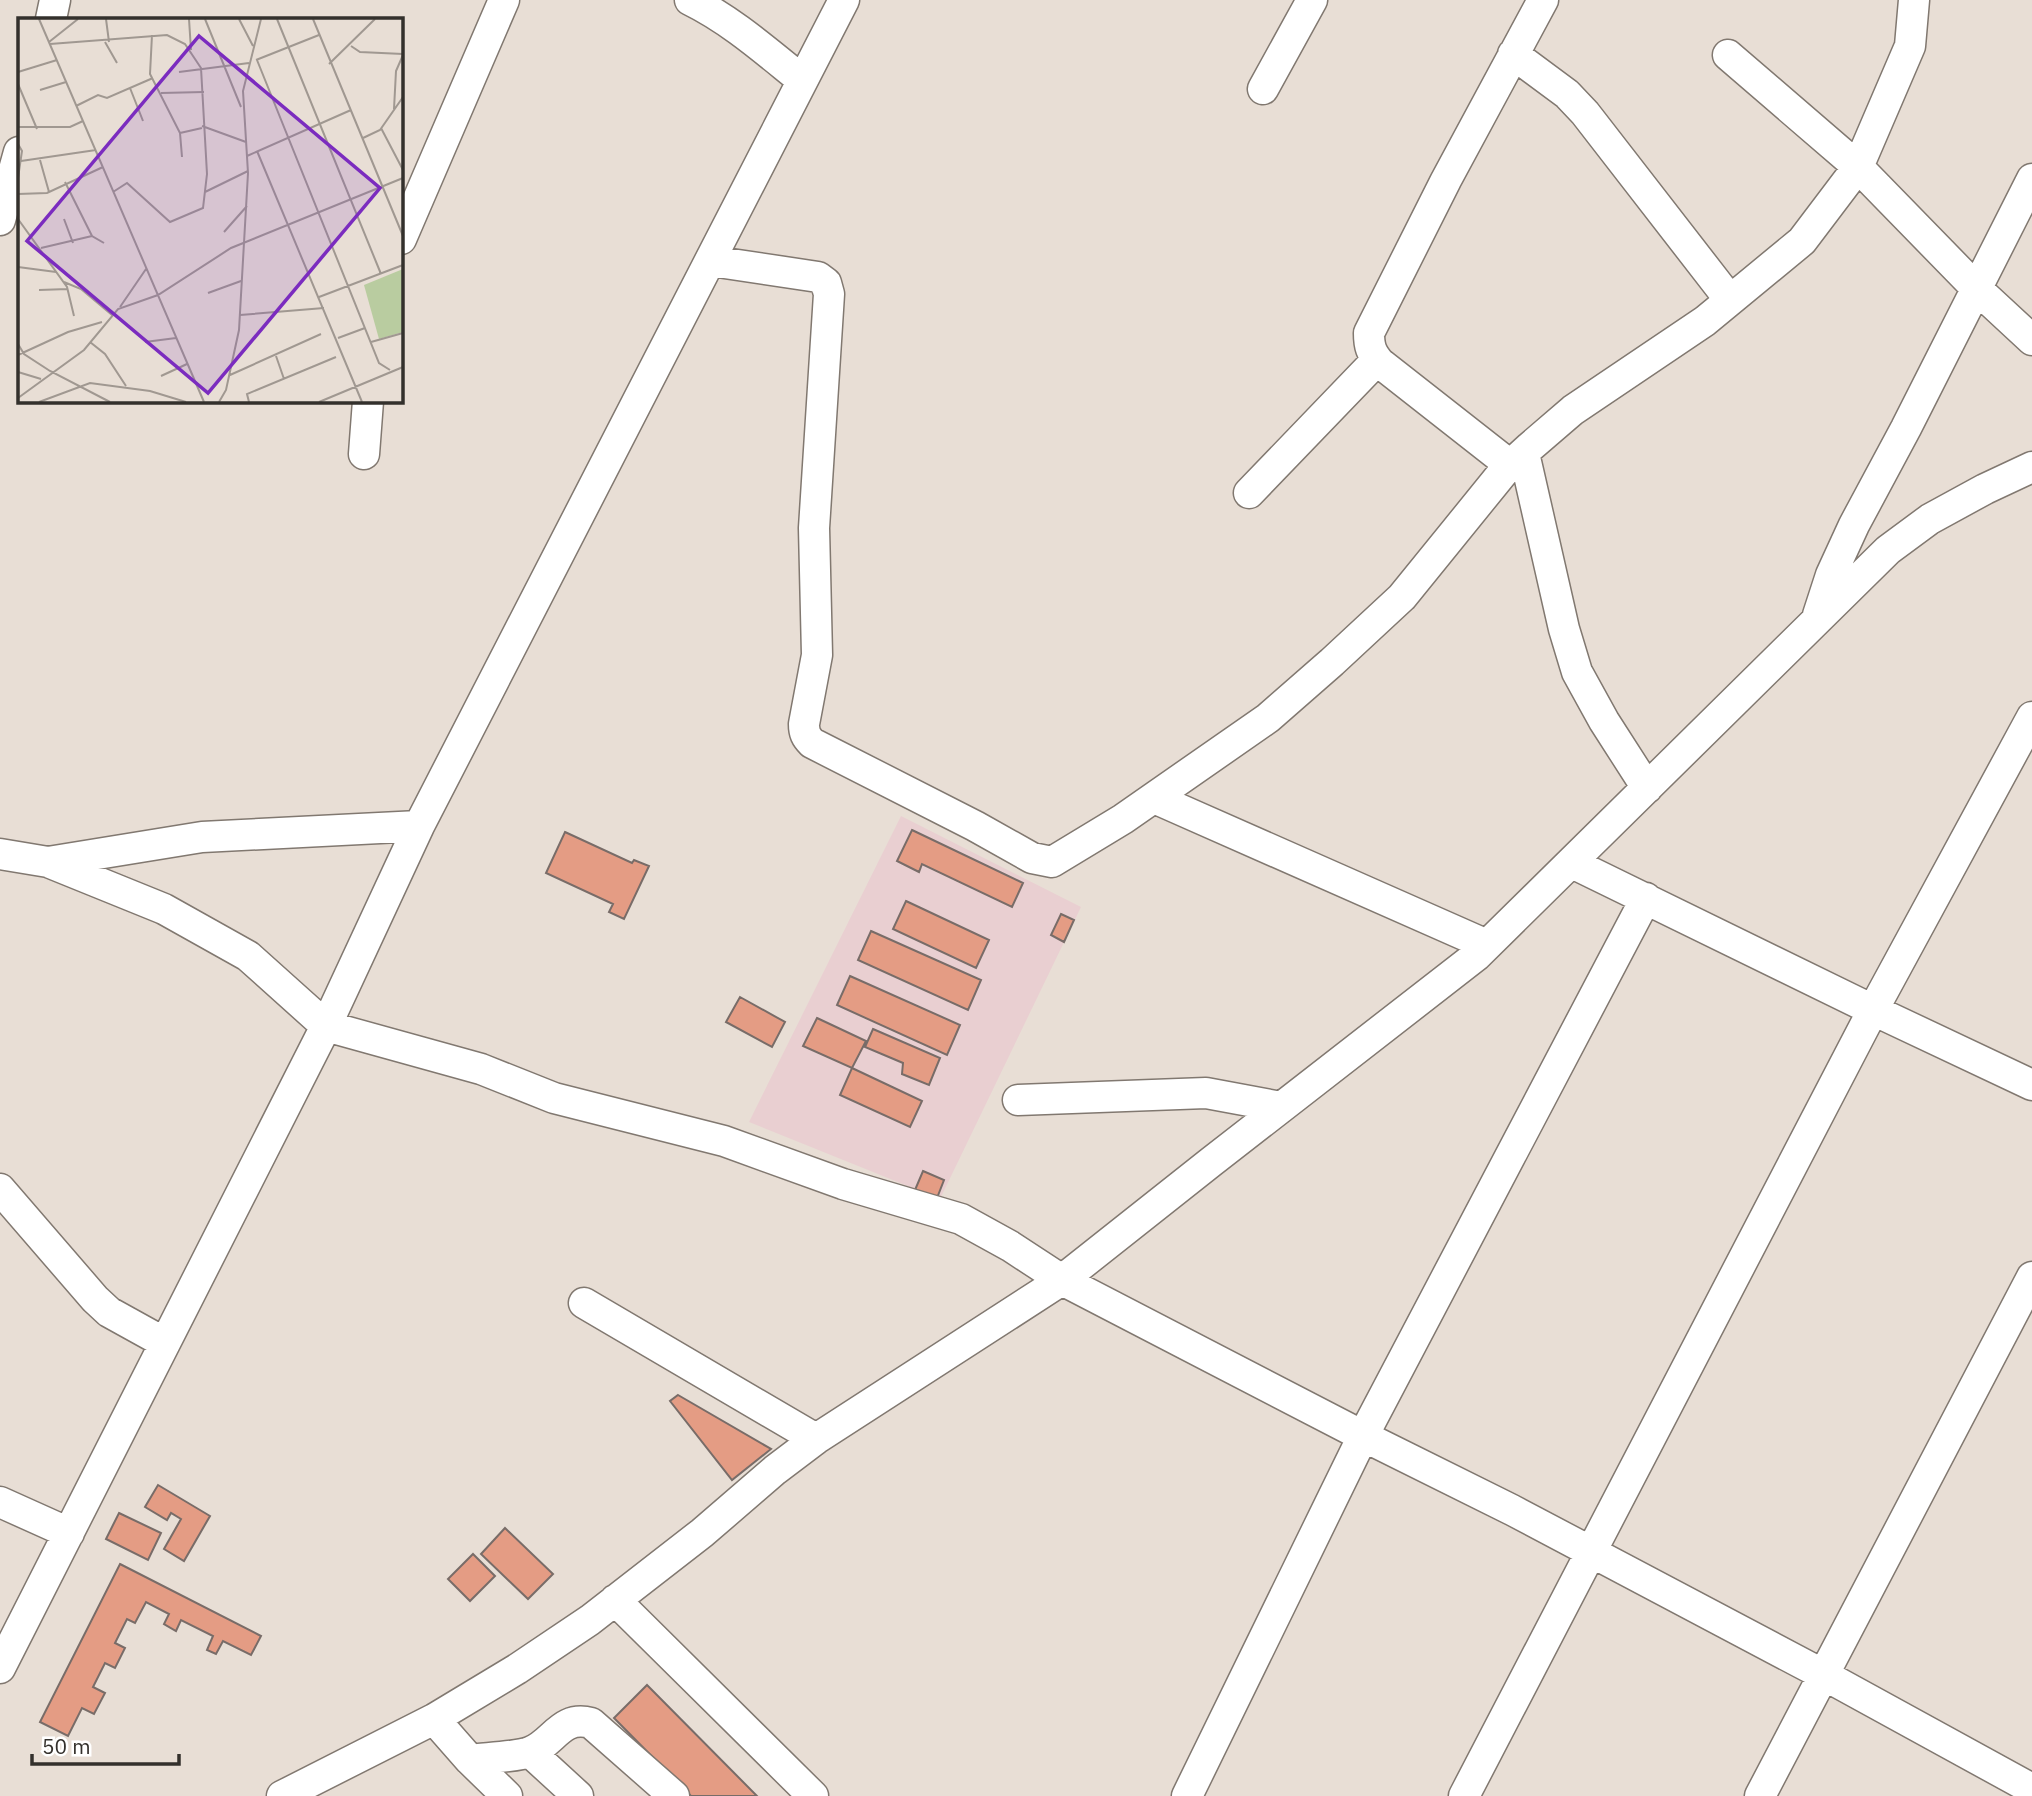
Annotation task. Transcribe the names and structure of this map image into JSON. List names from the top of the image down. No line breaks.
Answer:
{"scale_bar":"50 m"}
